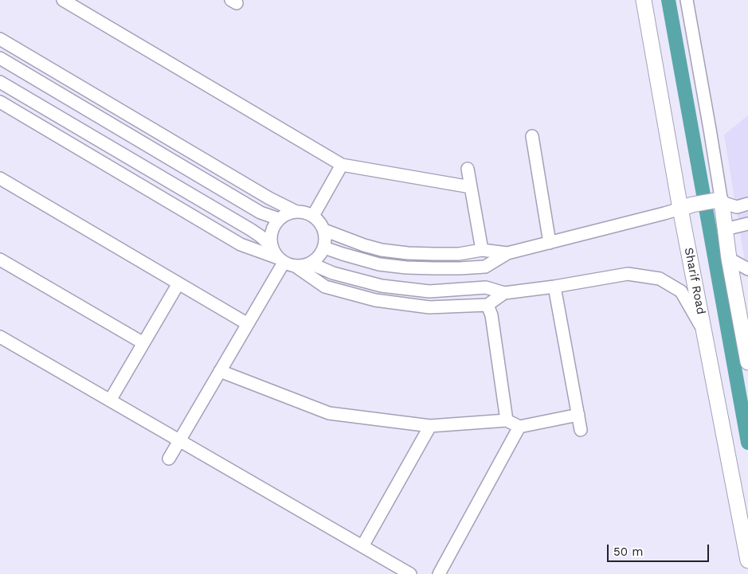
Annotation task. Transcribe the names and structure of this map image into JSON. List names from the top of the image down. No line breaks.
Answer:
{"streets":{"street":["Sharif Road"]},"scale_bar":"50 m"}
